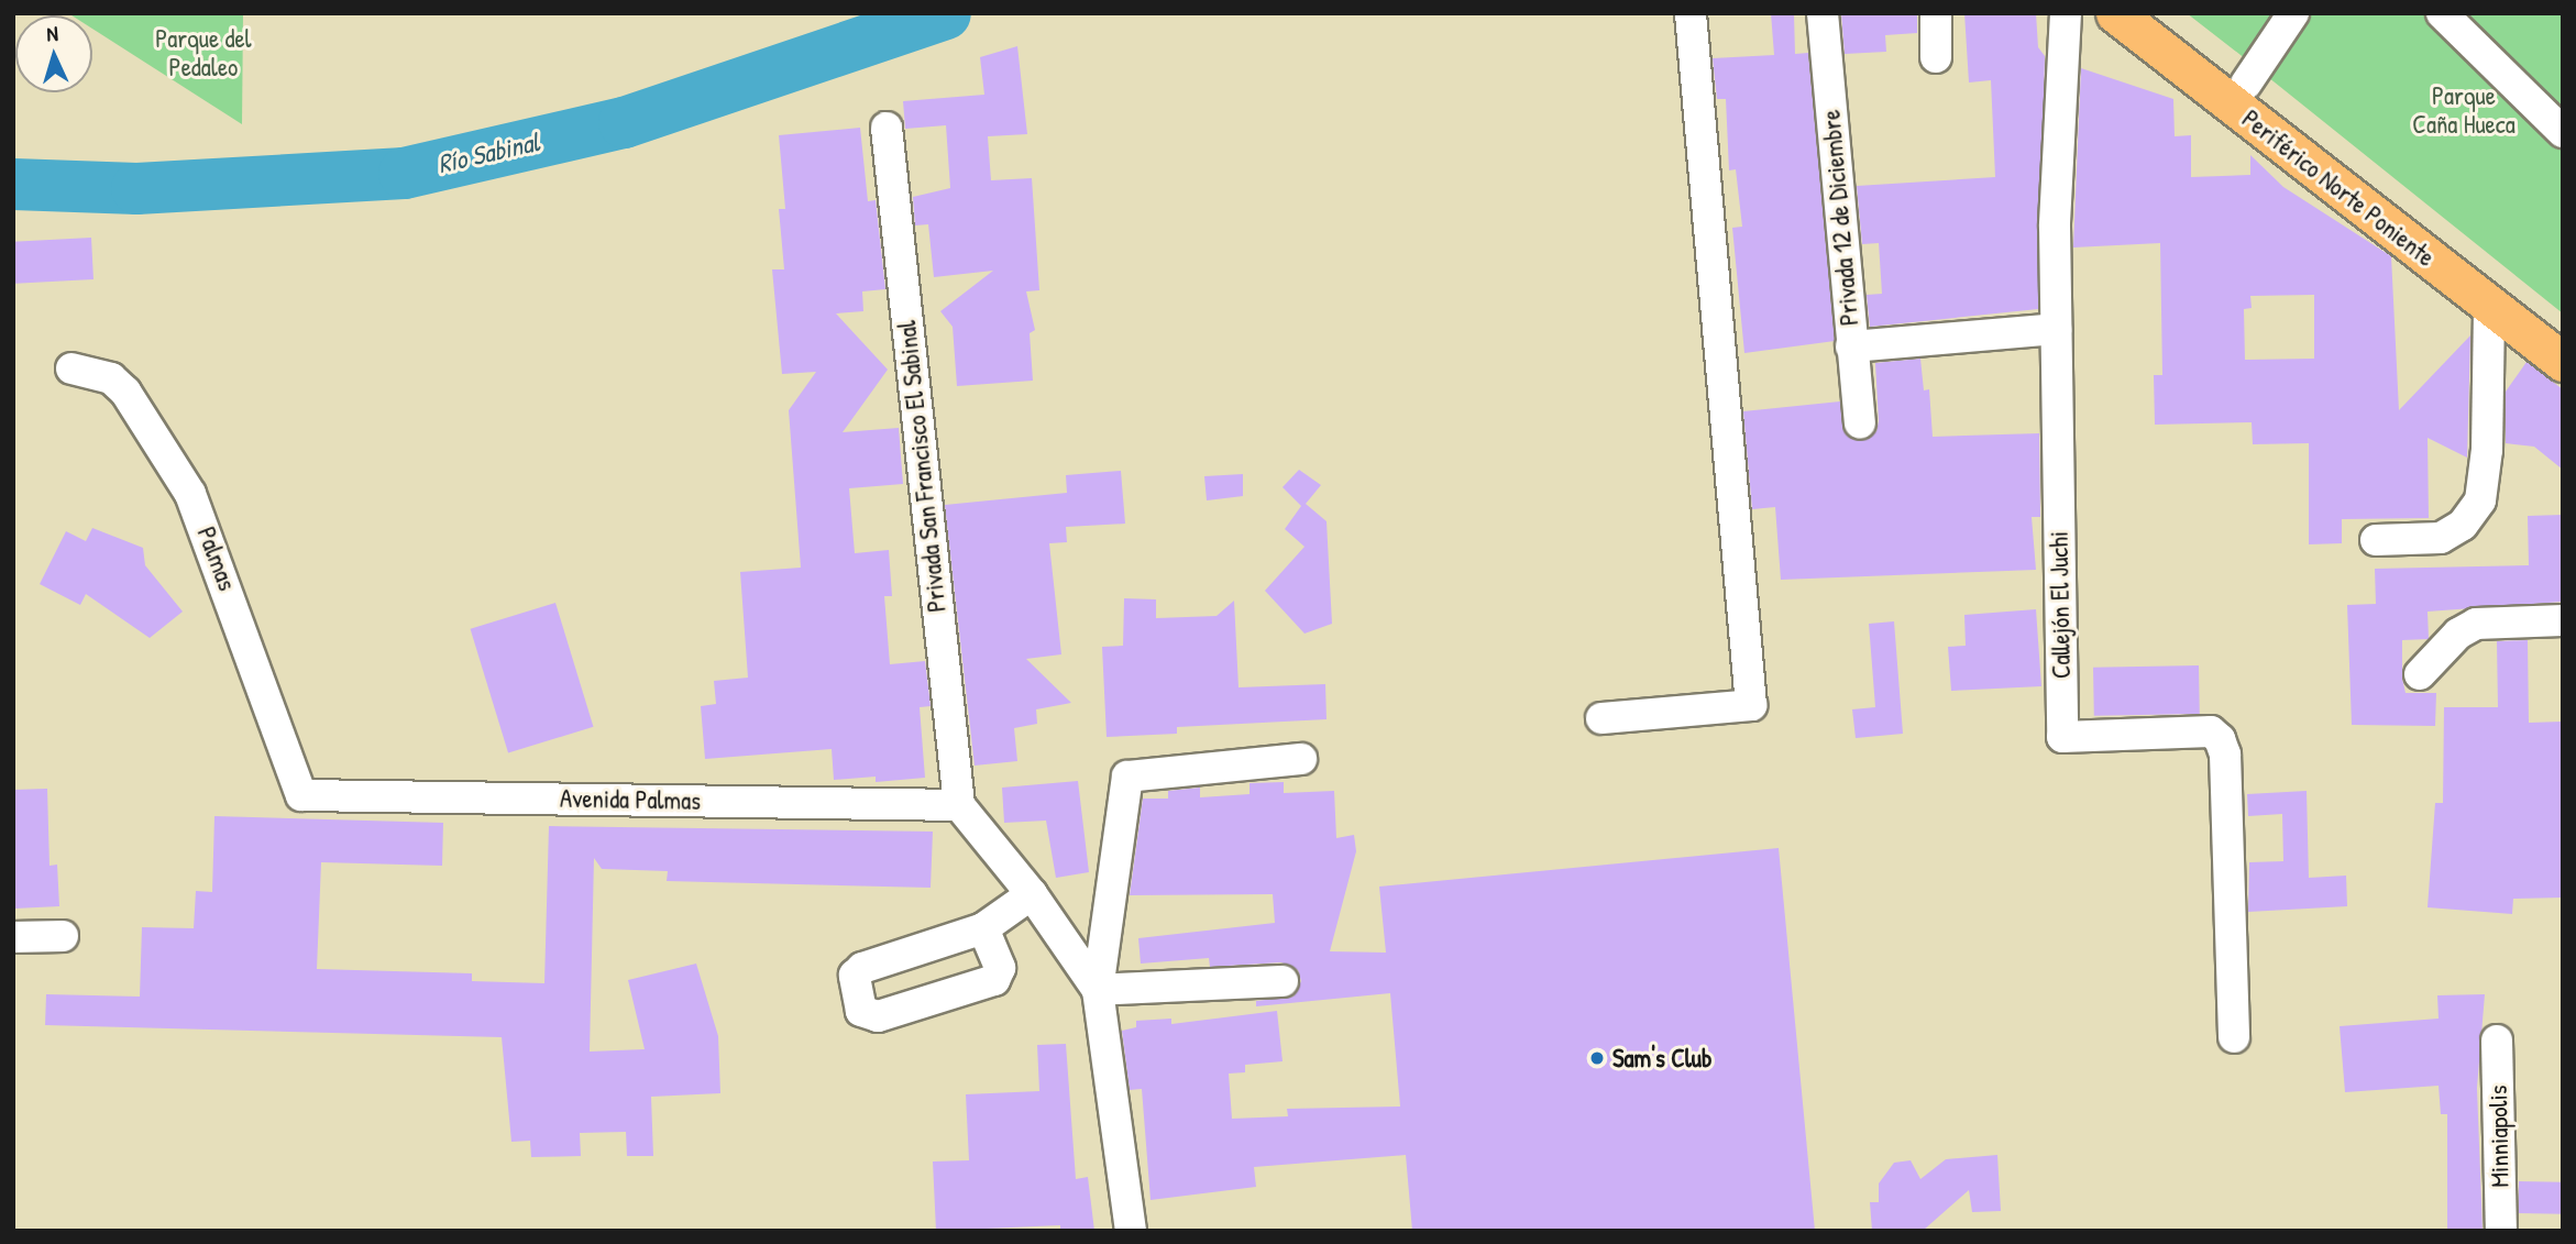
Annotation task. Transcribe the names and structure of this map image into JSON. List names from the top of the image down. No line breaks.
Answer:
{"streets":{"main road":["Periférico Norte Poniente"],"street":["Privada 12 de Diciembre","Privada San Francisco El Sabinal","Palmas","Callejón El Juchi","Avenida Palmas","Minniapolis"]},"crossings":[["Privada San Francisco El Sabinal","Avenida Palmas"],["Palmas","Avenida Palmas"]],"water":["Río Sabinal"],"parks":["Parque del Pedaleo","Parque Caña Hueca"],"places":["Sam's Club"],"north":"top"}
